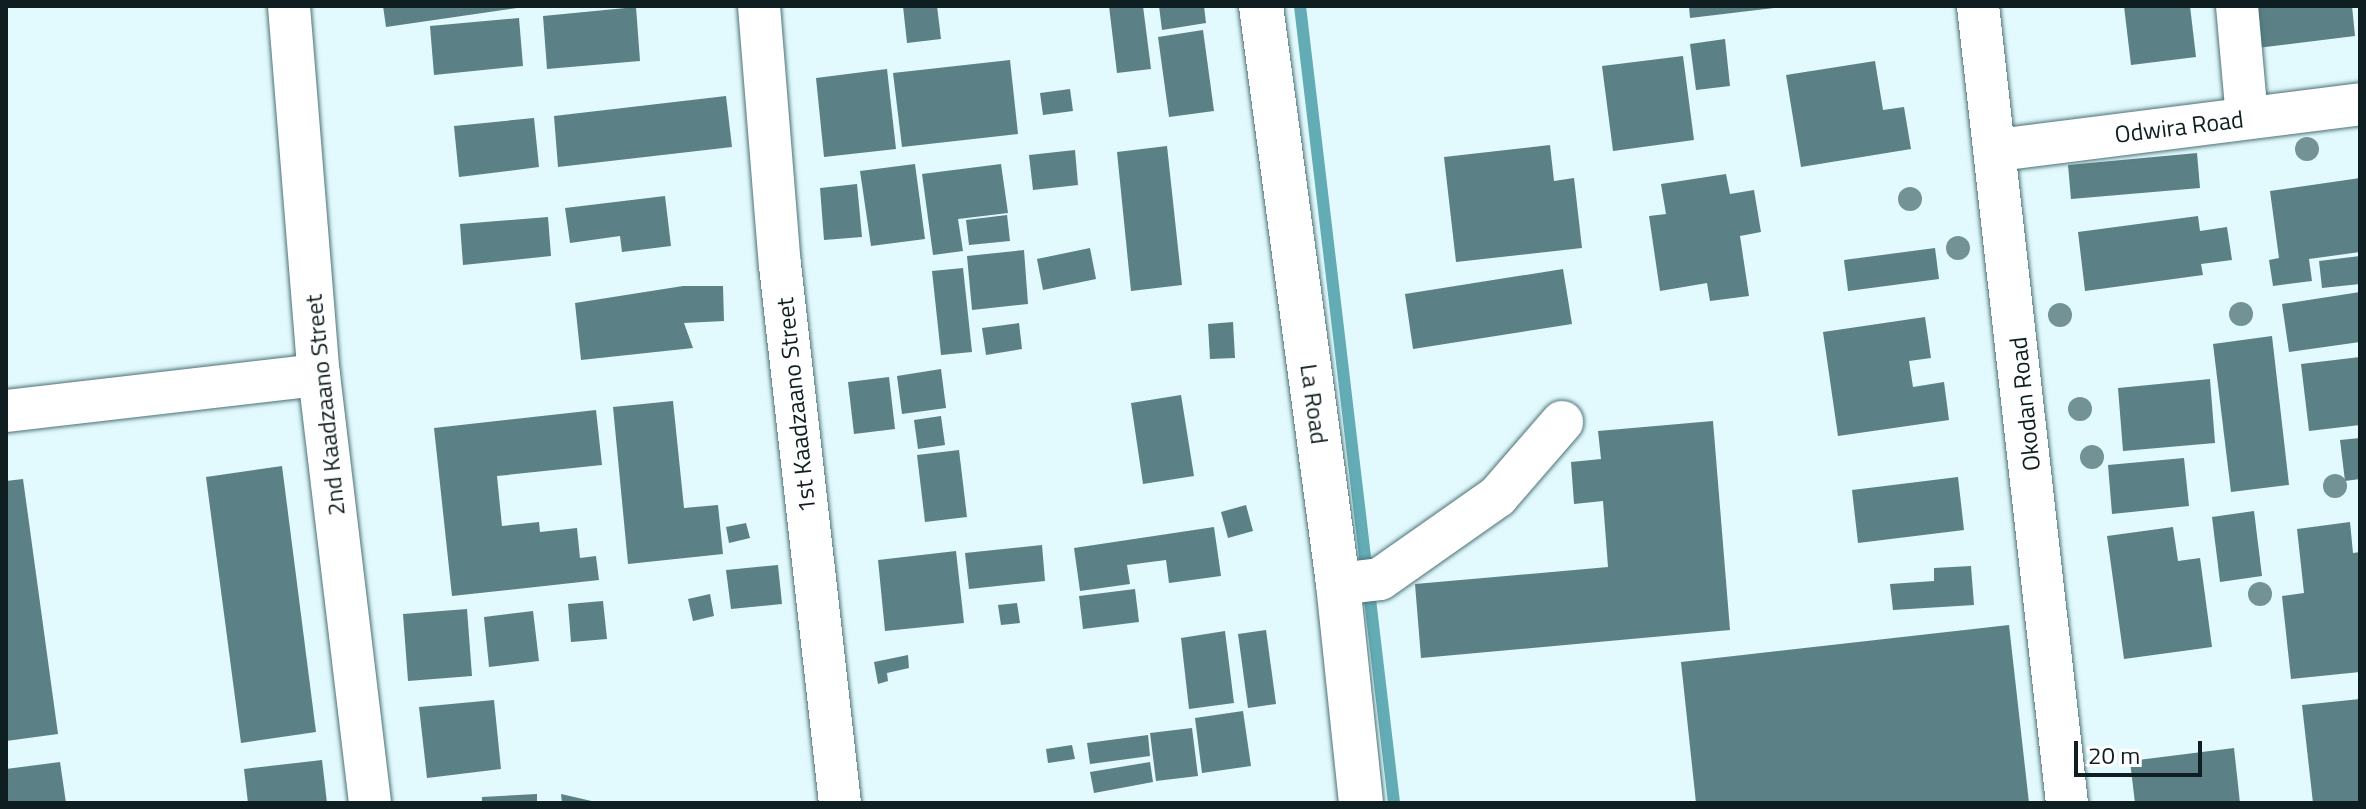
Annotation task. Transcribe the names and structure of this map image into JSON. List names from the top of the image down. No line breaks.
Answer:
{"streets":{"main road":["La Road"],"street":["Odwira Road","Okodan Road","2nd Kaadzaano Street","1st Kaadzaano Street"]},"crossings":[["Odwira Road","Okodan Road"]],"scale_bar":"20 m"}
